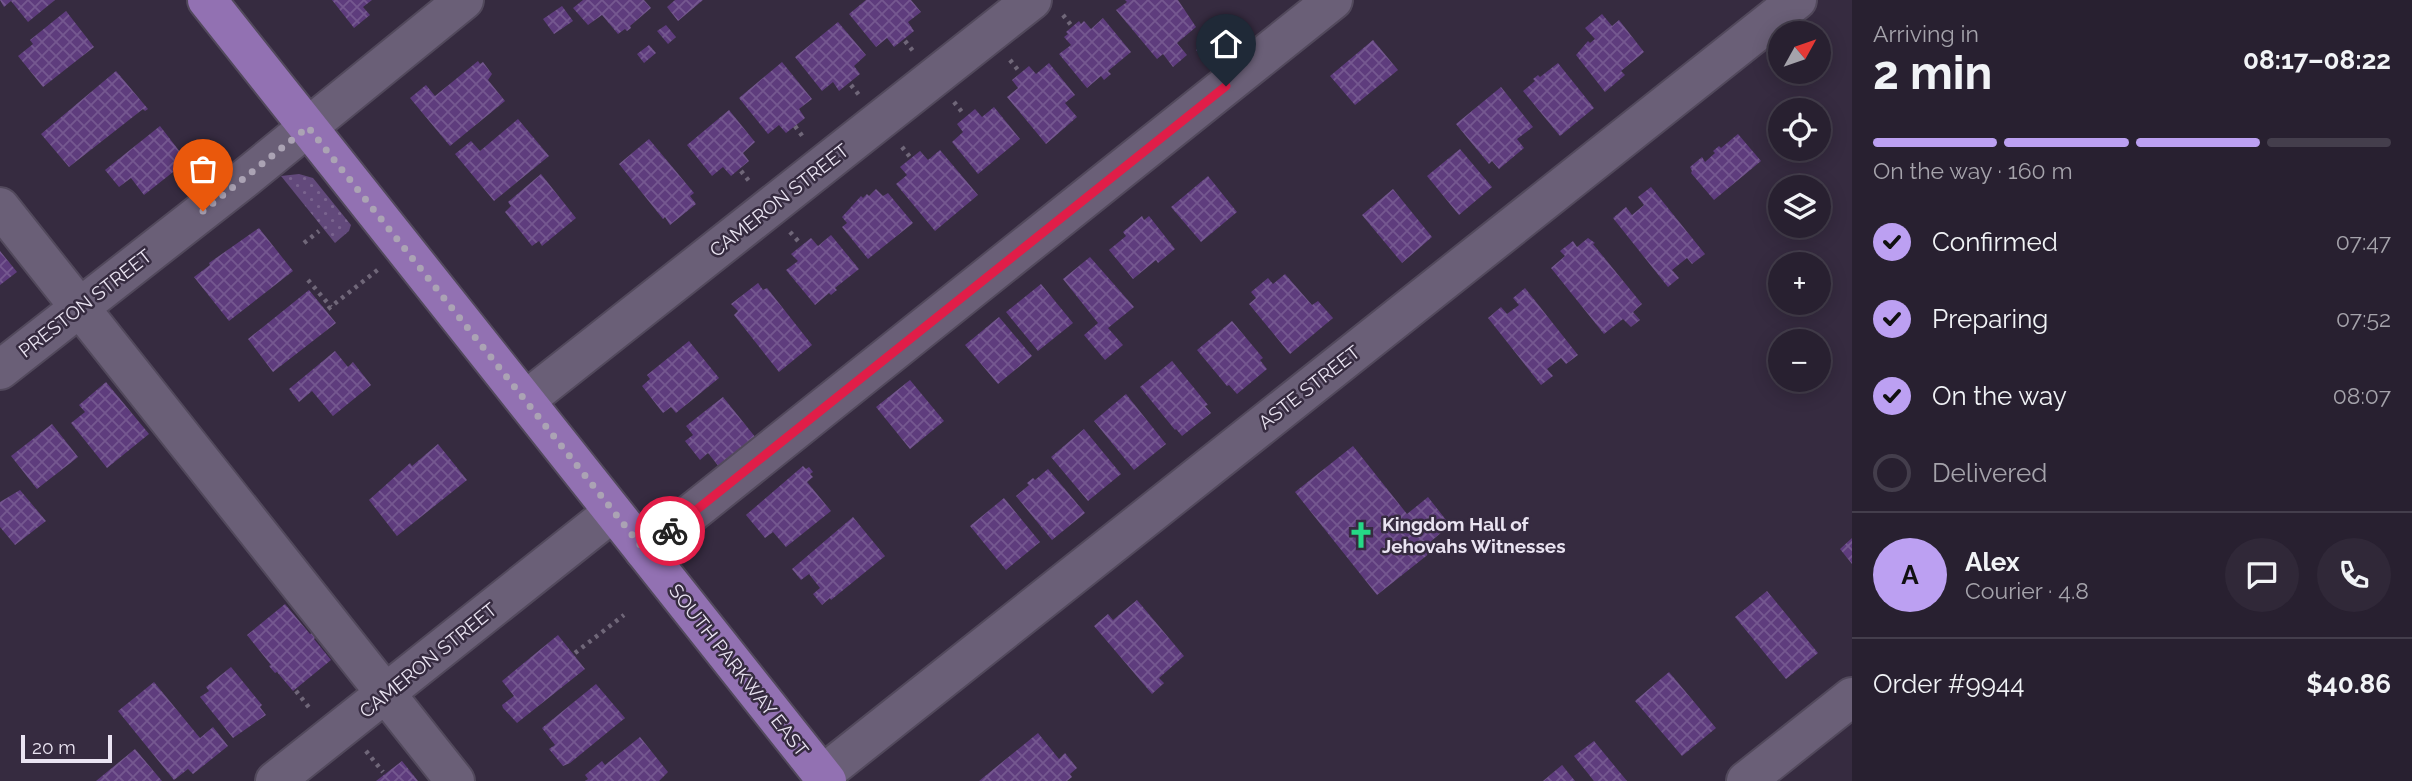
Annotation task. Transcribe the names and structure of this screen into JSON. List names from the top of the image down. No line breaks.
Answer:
{"streets":{"main road":["SOUTH PARKWAY EAST"],"street":["CAMERON STREET","PRESTON STREET","ASTE STREET"]},"crossings":[["CAMERON STREET","SOUTH PARKWAY EAST"],["PRESTON STREET","SOUTH PARKWAY EAST"],["ASTE STREET","SOUTH PARKWAY EAST"]],"places":{"church":["Kingdom Hall of Jehovahs Witnesses"]},"scale_bar":"20 m","north":"top right","page":{"heading":["2 min","Arriving in","08:17–08:22"],"panel":["Alex","Courier · 4.8","Order #9944","$40.86"],"map_buttons":["+","−"],"bar":"On the way · 160 m","list":[["Confirmed","07:47"],["Preparing","07:52"],["On the way","08:07"],"Delivered"],"round":"A","scale":"20 m"}}
